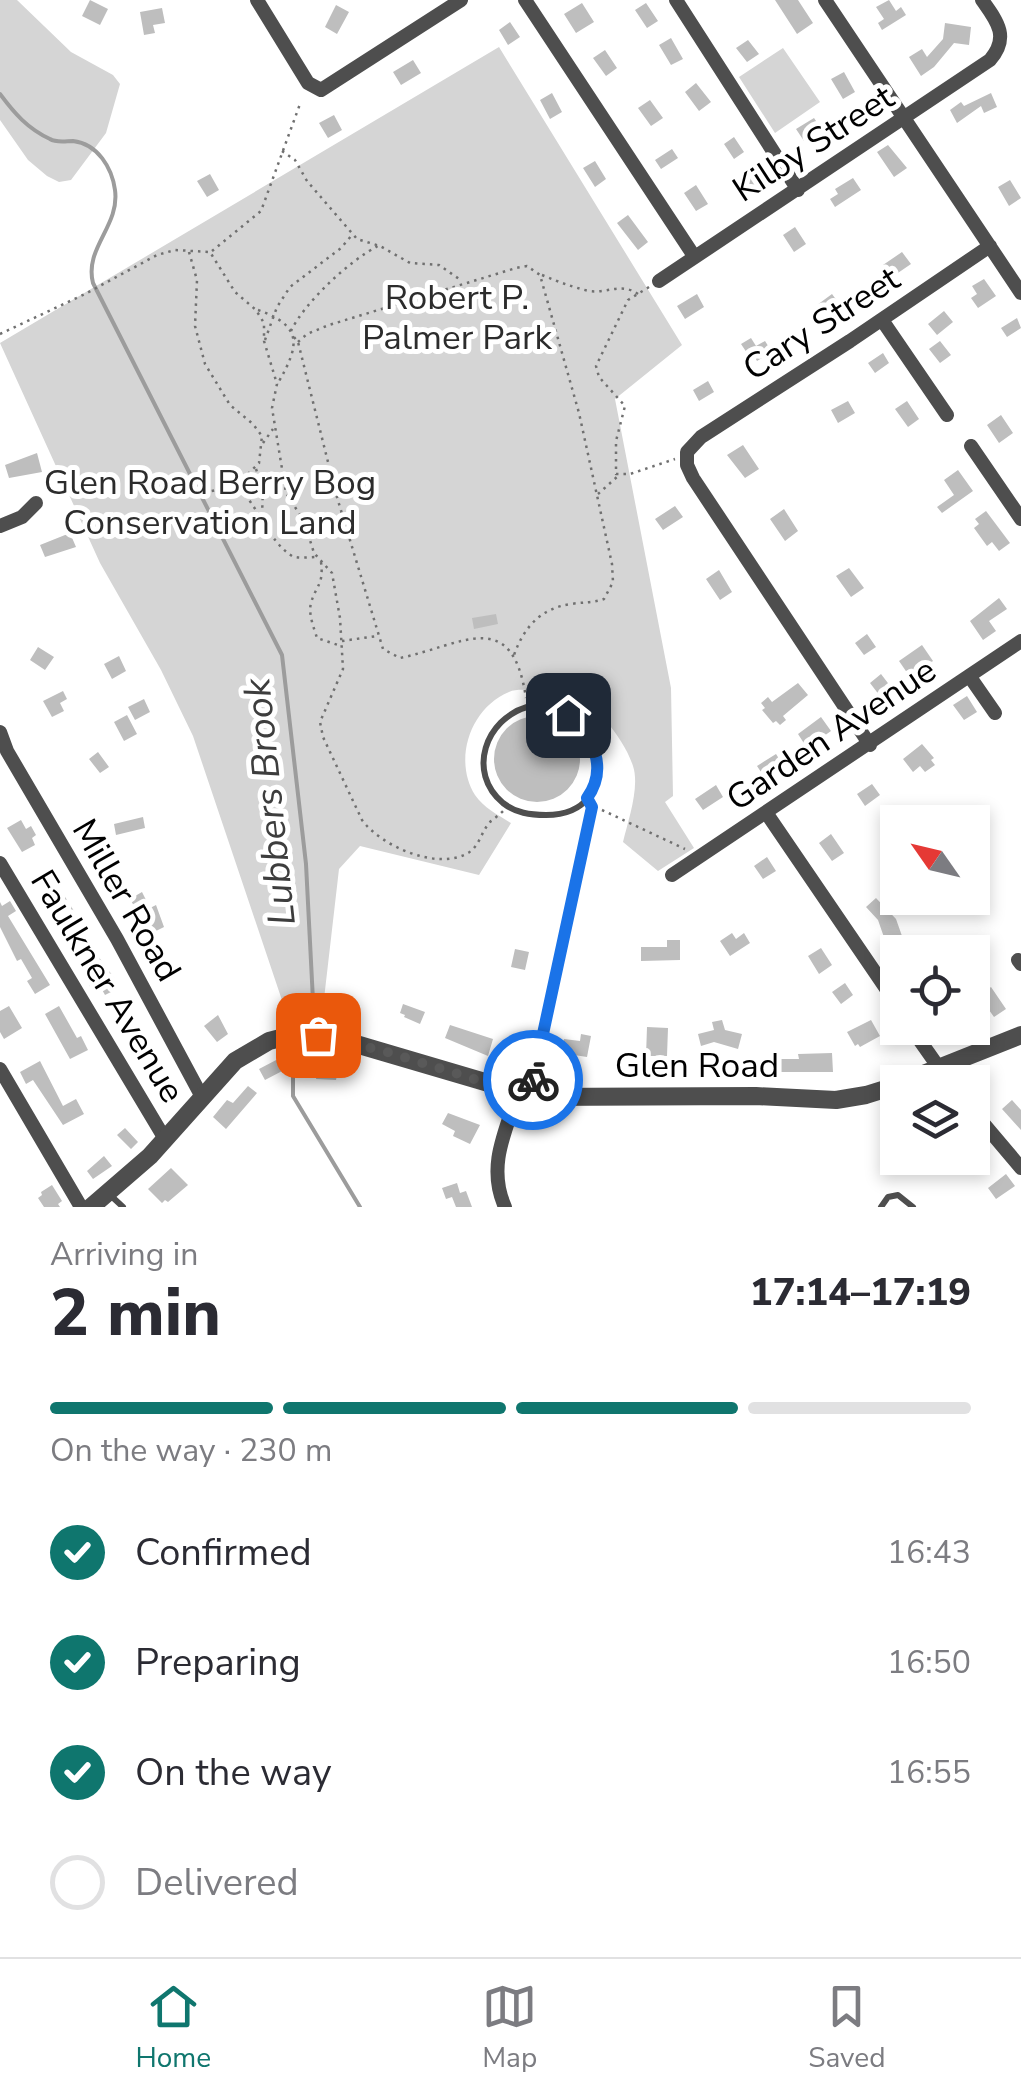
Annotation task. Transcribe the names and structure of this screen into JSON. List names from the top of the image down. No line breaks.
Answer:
{"streets":{"street":["Kilby Street","Cary Street","Garden Avenue","Miller Road","Faulkner Avenue","Glen Road"]},"crossings":[["Miller Road","Glen Road"],["Faulkner Avenue","Glen Road"]],"water":["Lubbers Brook"],"parks":["Robert P. Palmer Park","Glen Road Berry Bog Conservation Land"],"north":"top left","page":{"heading":["2 min","Arriving in","17:14–17:19"],"bar":"On the way · 230 m","list":[["Confirmed","16:43"],["Preparing","16:50"],["On the way","16:55"],"Delivered"],"tabs":["Home","Map","Saved"]}}
